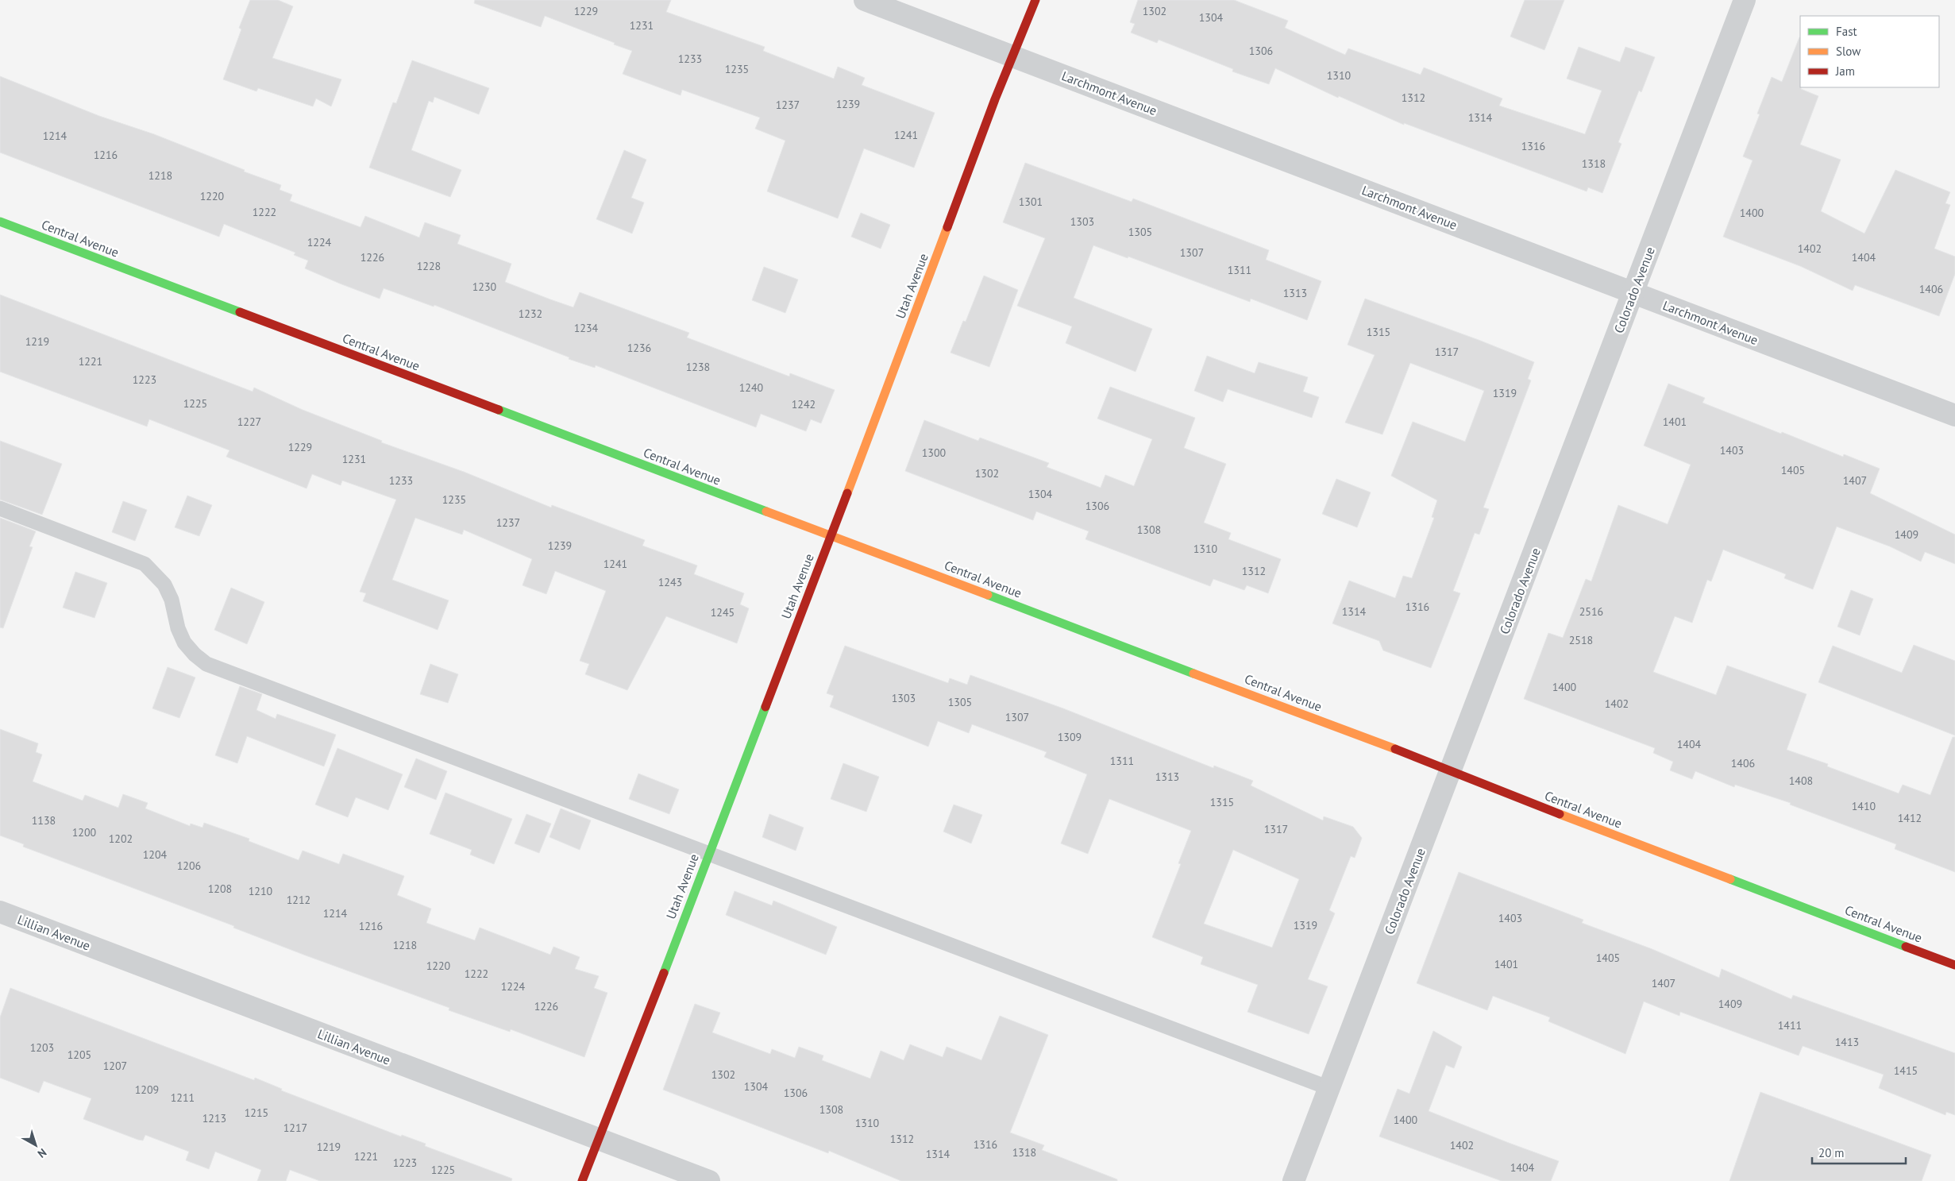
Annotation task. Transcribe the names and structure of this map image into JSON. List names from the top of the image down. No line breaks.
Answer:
{"streets":{"street":["Larchmont Avenue","Central Avenue","Utah Avenue","Colorado Avenue","Lillian Avenue"]},"crossings":[["Larchmont Avenue","Utah Avenue"],["Larchmont Avenue","Colorado Avenue"],["Central Avenue","Utah Avenue"],["Central Avenue","Colorado Avenue"],["Utah Avenue","Lillian Avenue"]],"house_numbers":["1229","1302","1304","1231","1306","1233","1235","1310","1312","1239","1237","1314","1241","1214","1316","1216","1318","1218","1220","1301","1222","1400","1303","1305","1224","1402","1307","1226","1404","1228","1311","1230","1406","1313","1232","1234","1315","1219","1236","1317","1221","1238","1223","1240","1319","1225","1242","1227","1401","1229","1403","1300","1231","1405","1302","1233","1407","1304","1235","1306","1237","1308","1409","1239","1310","1241","1312","1243","1316","1314","2516","1245","2518","1400","1303","1305","1402","1307","1309","1404","1311","1406","1313","1408","1315","1410","1412","1138","1317","1200","1202","1204","1206","1208","1210","1212","1214","1403","1319","1216","1218","1405","1401","1220","1222","1407","1224","1409","1226","1411","1413","1203","1205","1207","1415","1302","1304","1209","1306","1211","1308","1215","1213","1400","1310","1217","1312","1316","1402","1219","1318","1314","1221","1223","1404","1225"],"legend":["Fast","Slow","Jam"],"scale_bar":"20 m","north":"bottom right"}
